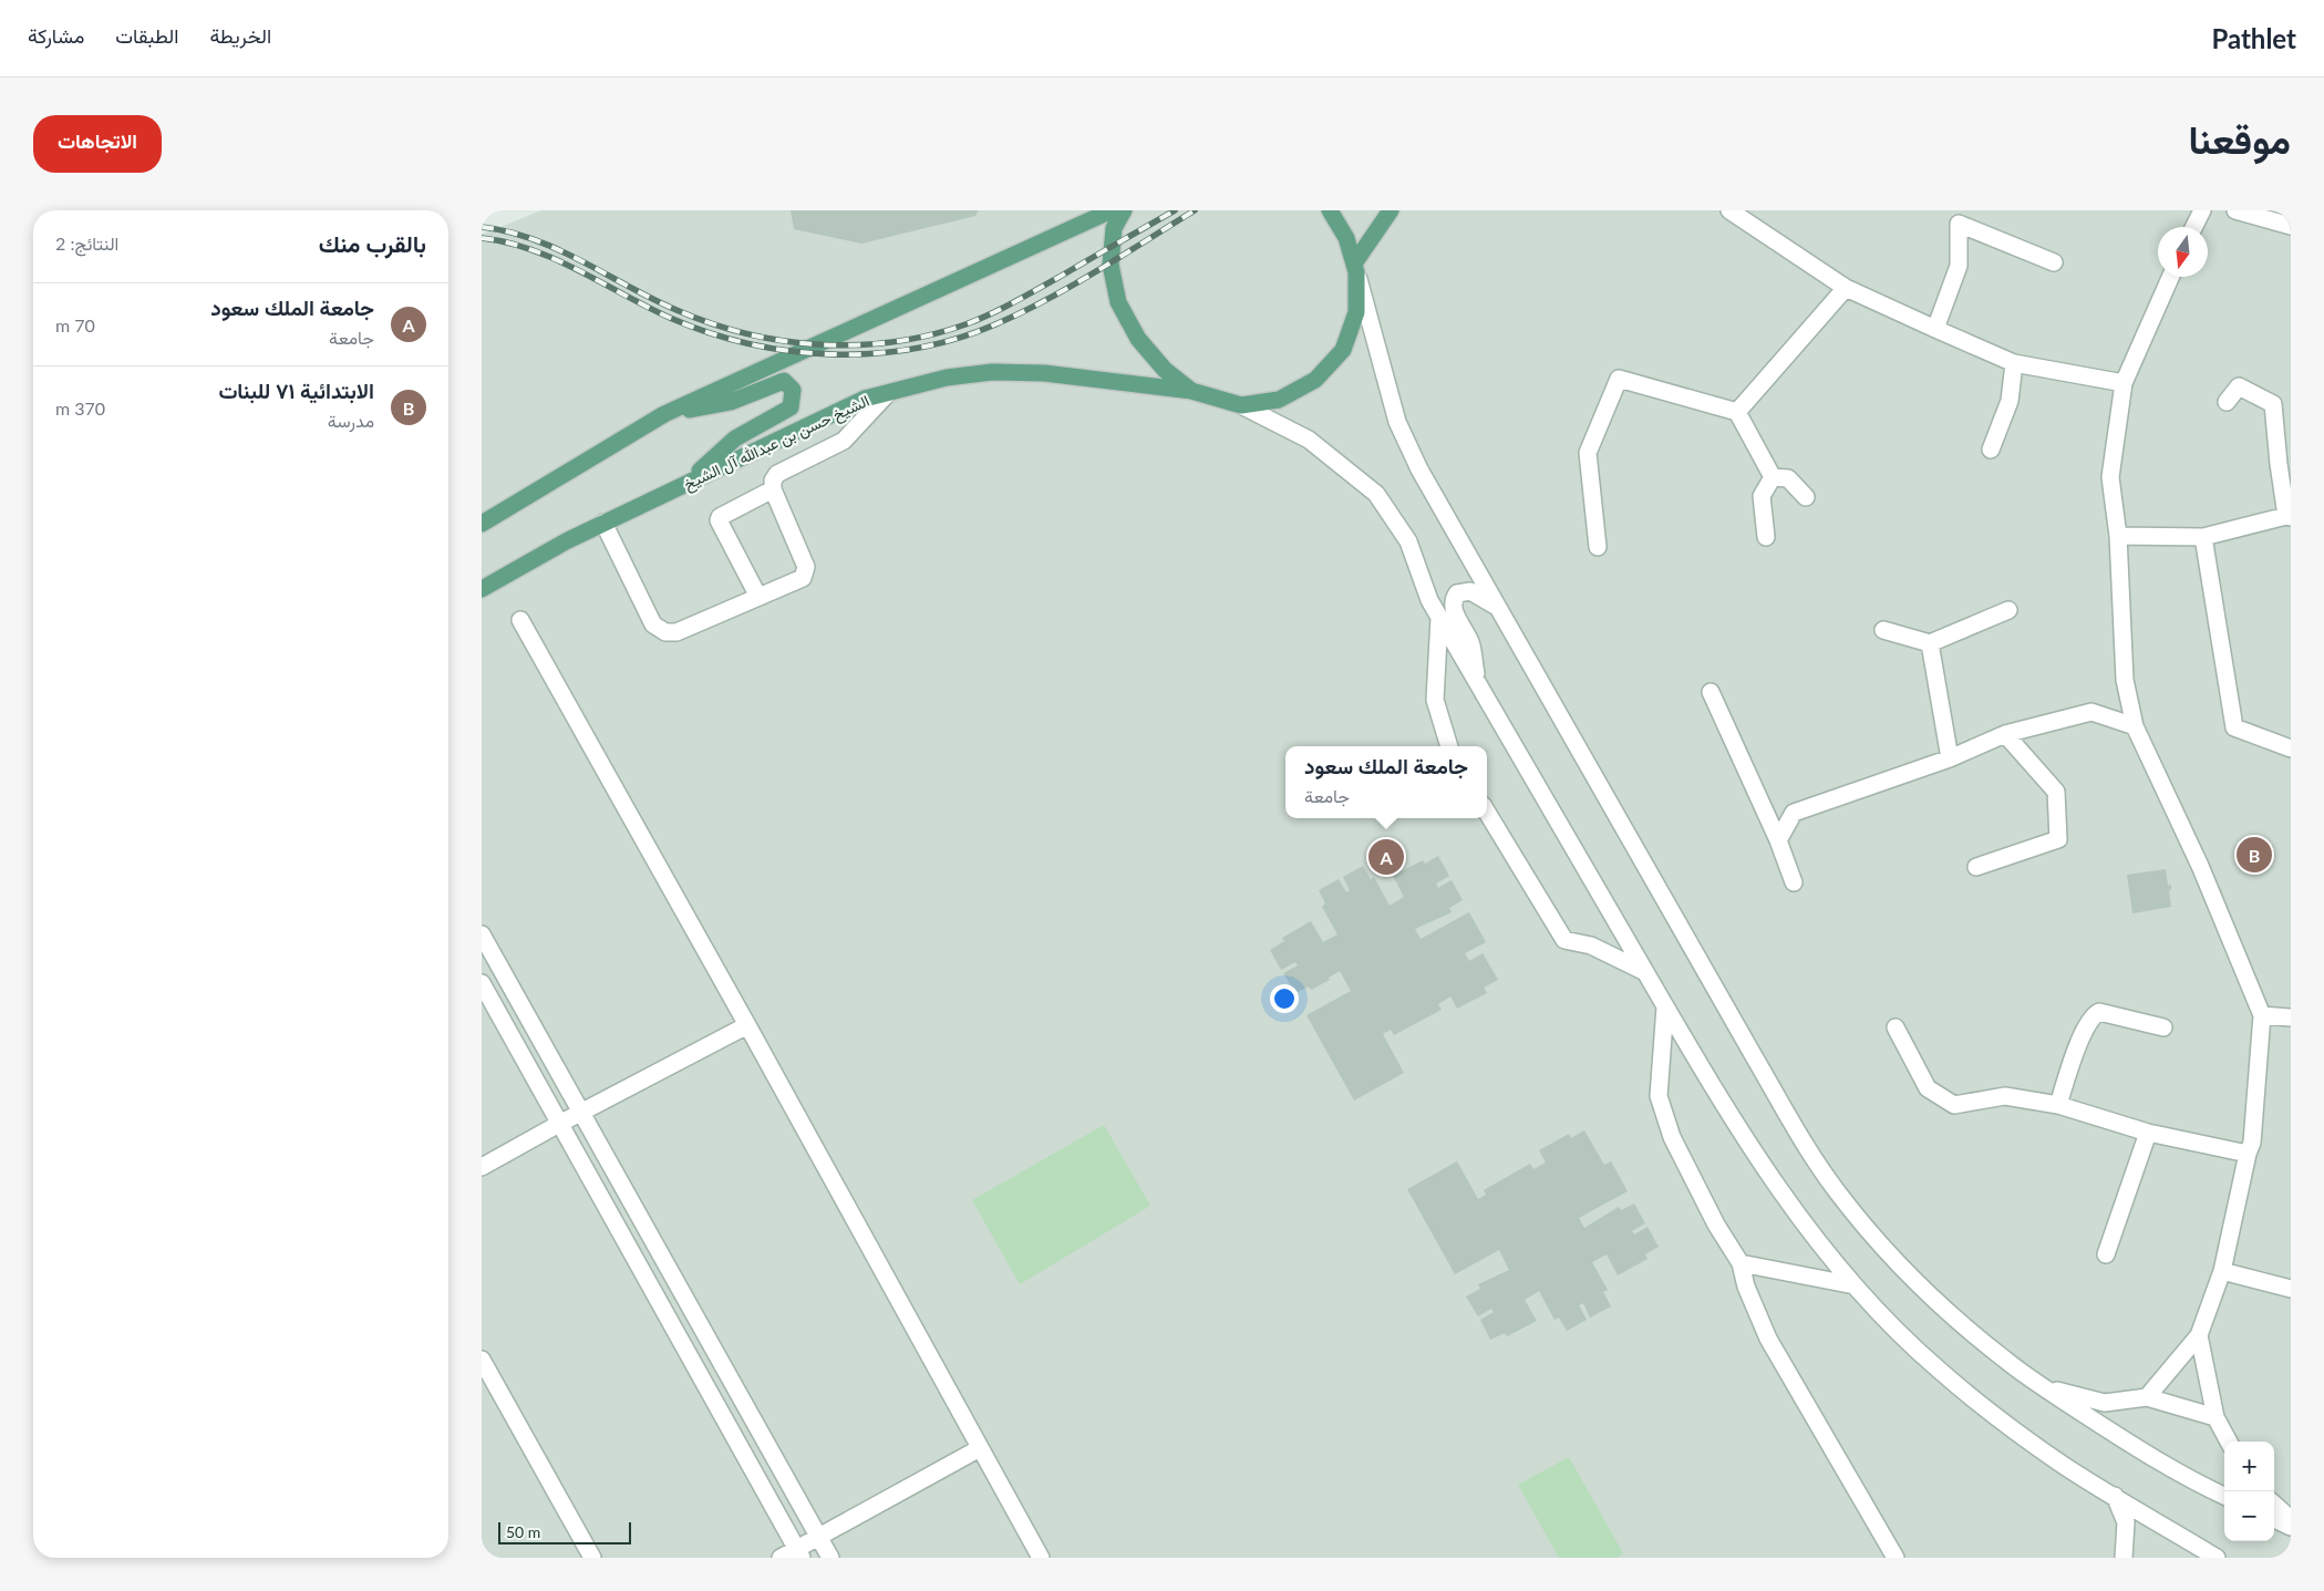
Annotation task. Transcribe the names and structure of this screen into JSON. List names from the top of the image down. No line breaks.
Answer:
{"streets":{"main road":["الشيخ حسن بن عبدالله آل الشيخ"]},"scale_bar":"50 m","north":"bottom","page":{"header":"Pathlet","nav":["الخريطة","الطبقات","مشاركة"],"title":"موقعنا","buttons":"الاتجاهات","heading":["بالقرب منك","النتائج: 2"],"list":[{"mark":"A","name":"جامعة الملك سعود","note":"جامعة","value":"70 m"},{"mark":"B","name":"الابتدائية ٧١ للبنات","note":"مدرسة","value":"370 m"}],"popup":["جامعة الملك سعود","جامعة"],"pins":["B","A"],"map_buttons":["+","−"],"scale":"50 m"}}
